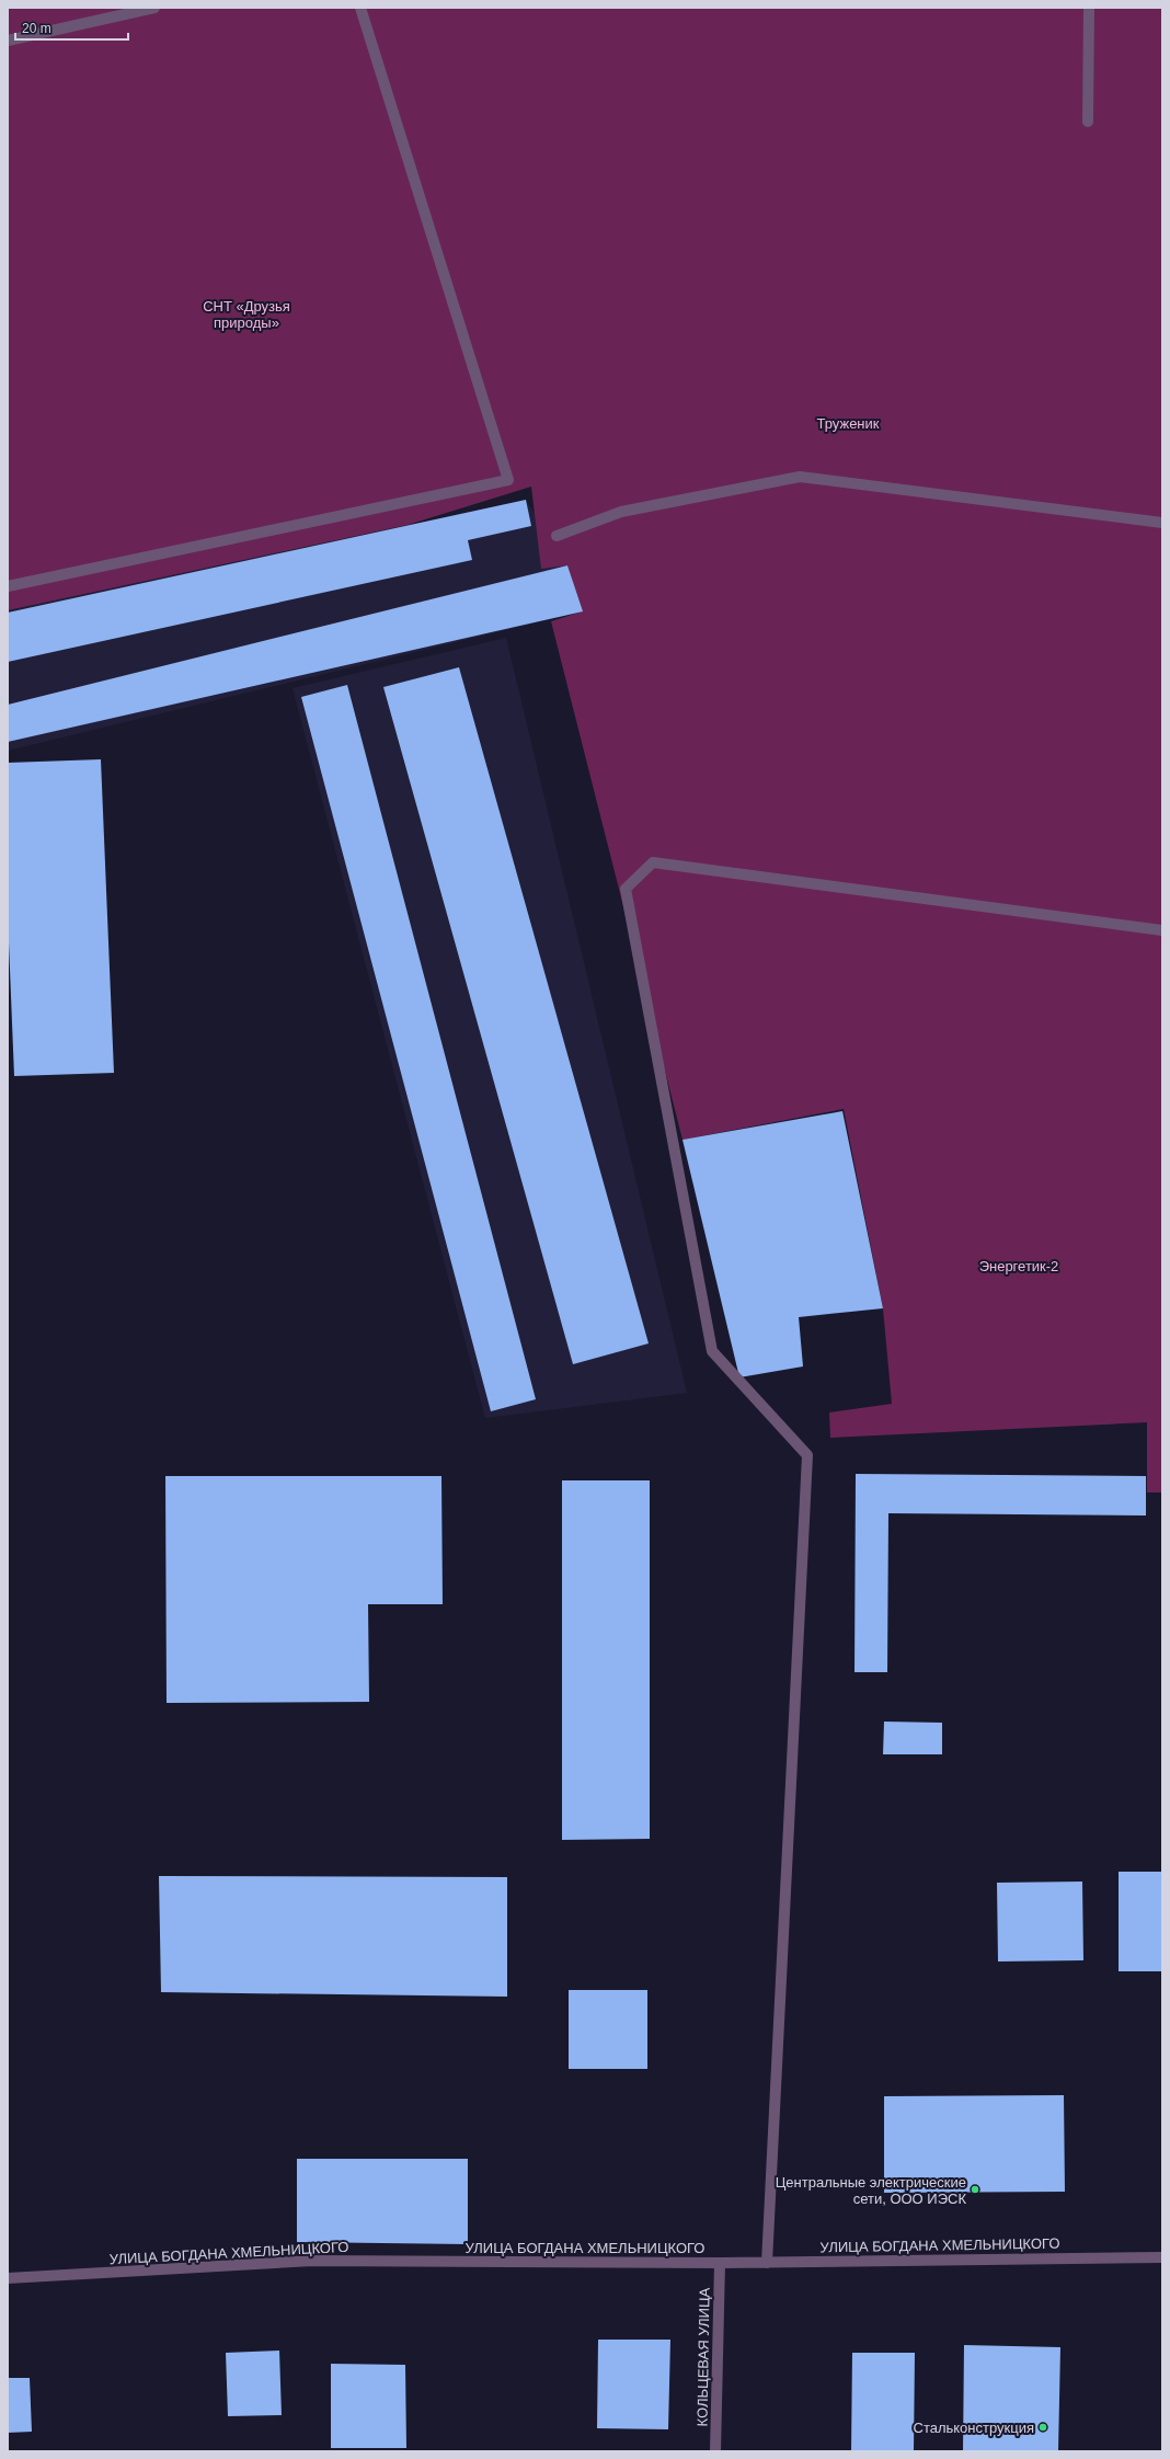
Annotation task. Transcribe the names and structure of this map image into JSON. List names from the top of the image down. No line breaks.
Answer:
{"streets":{"street":["УЛИЦА БОГДАНА ХМЕЛЬНИЦКОГО","КОЛЬЦЕВАЯ УЛИЦА"]},"crossings":[["УЛИЦА БОГДАНА ХМЕЛЬНИЦКОГО","КОЛЬЦЕВАЯ УЛИЦА"]],"parks":["СНТ «Друзья природы»","Труженик","Энергетик-2"],"places":["Центральные электрические сети, ООО ИЭСК","Стальконструкция"],"scale_bar":"20 m"}
